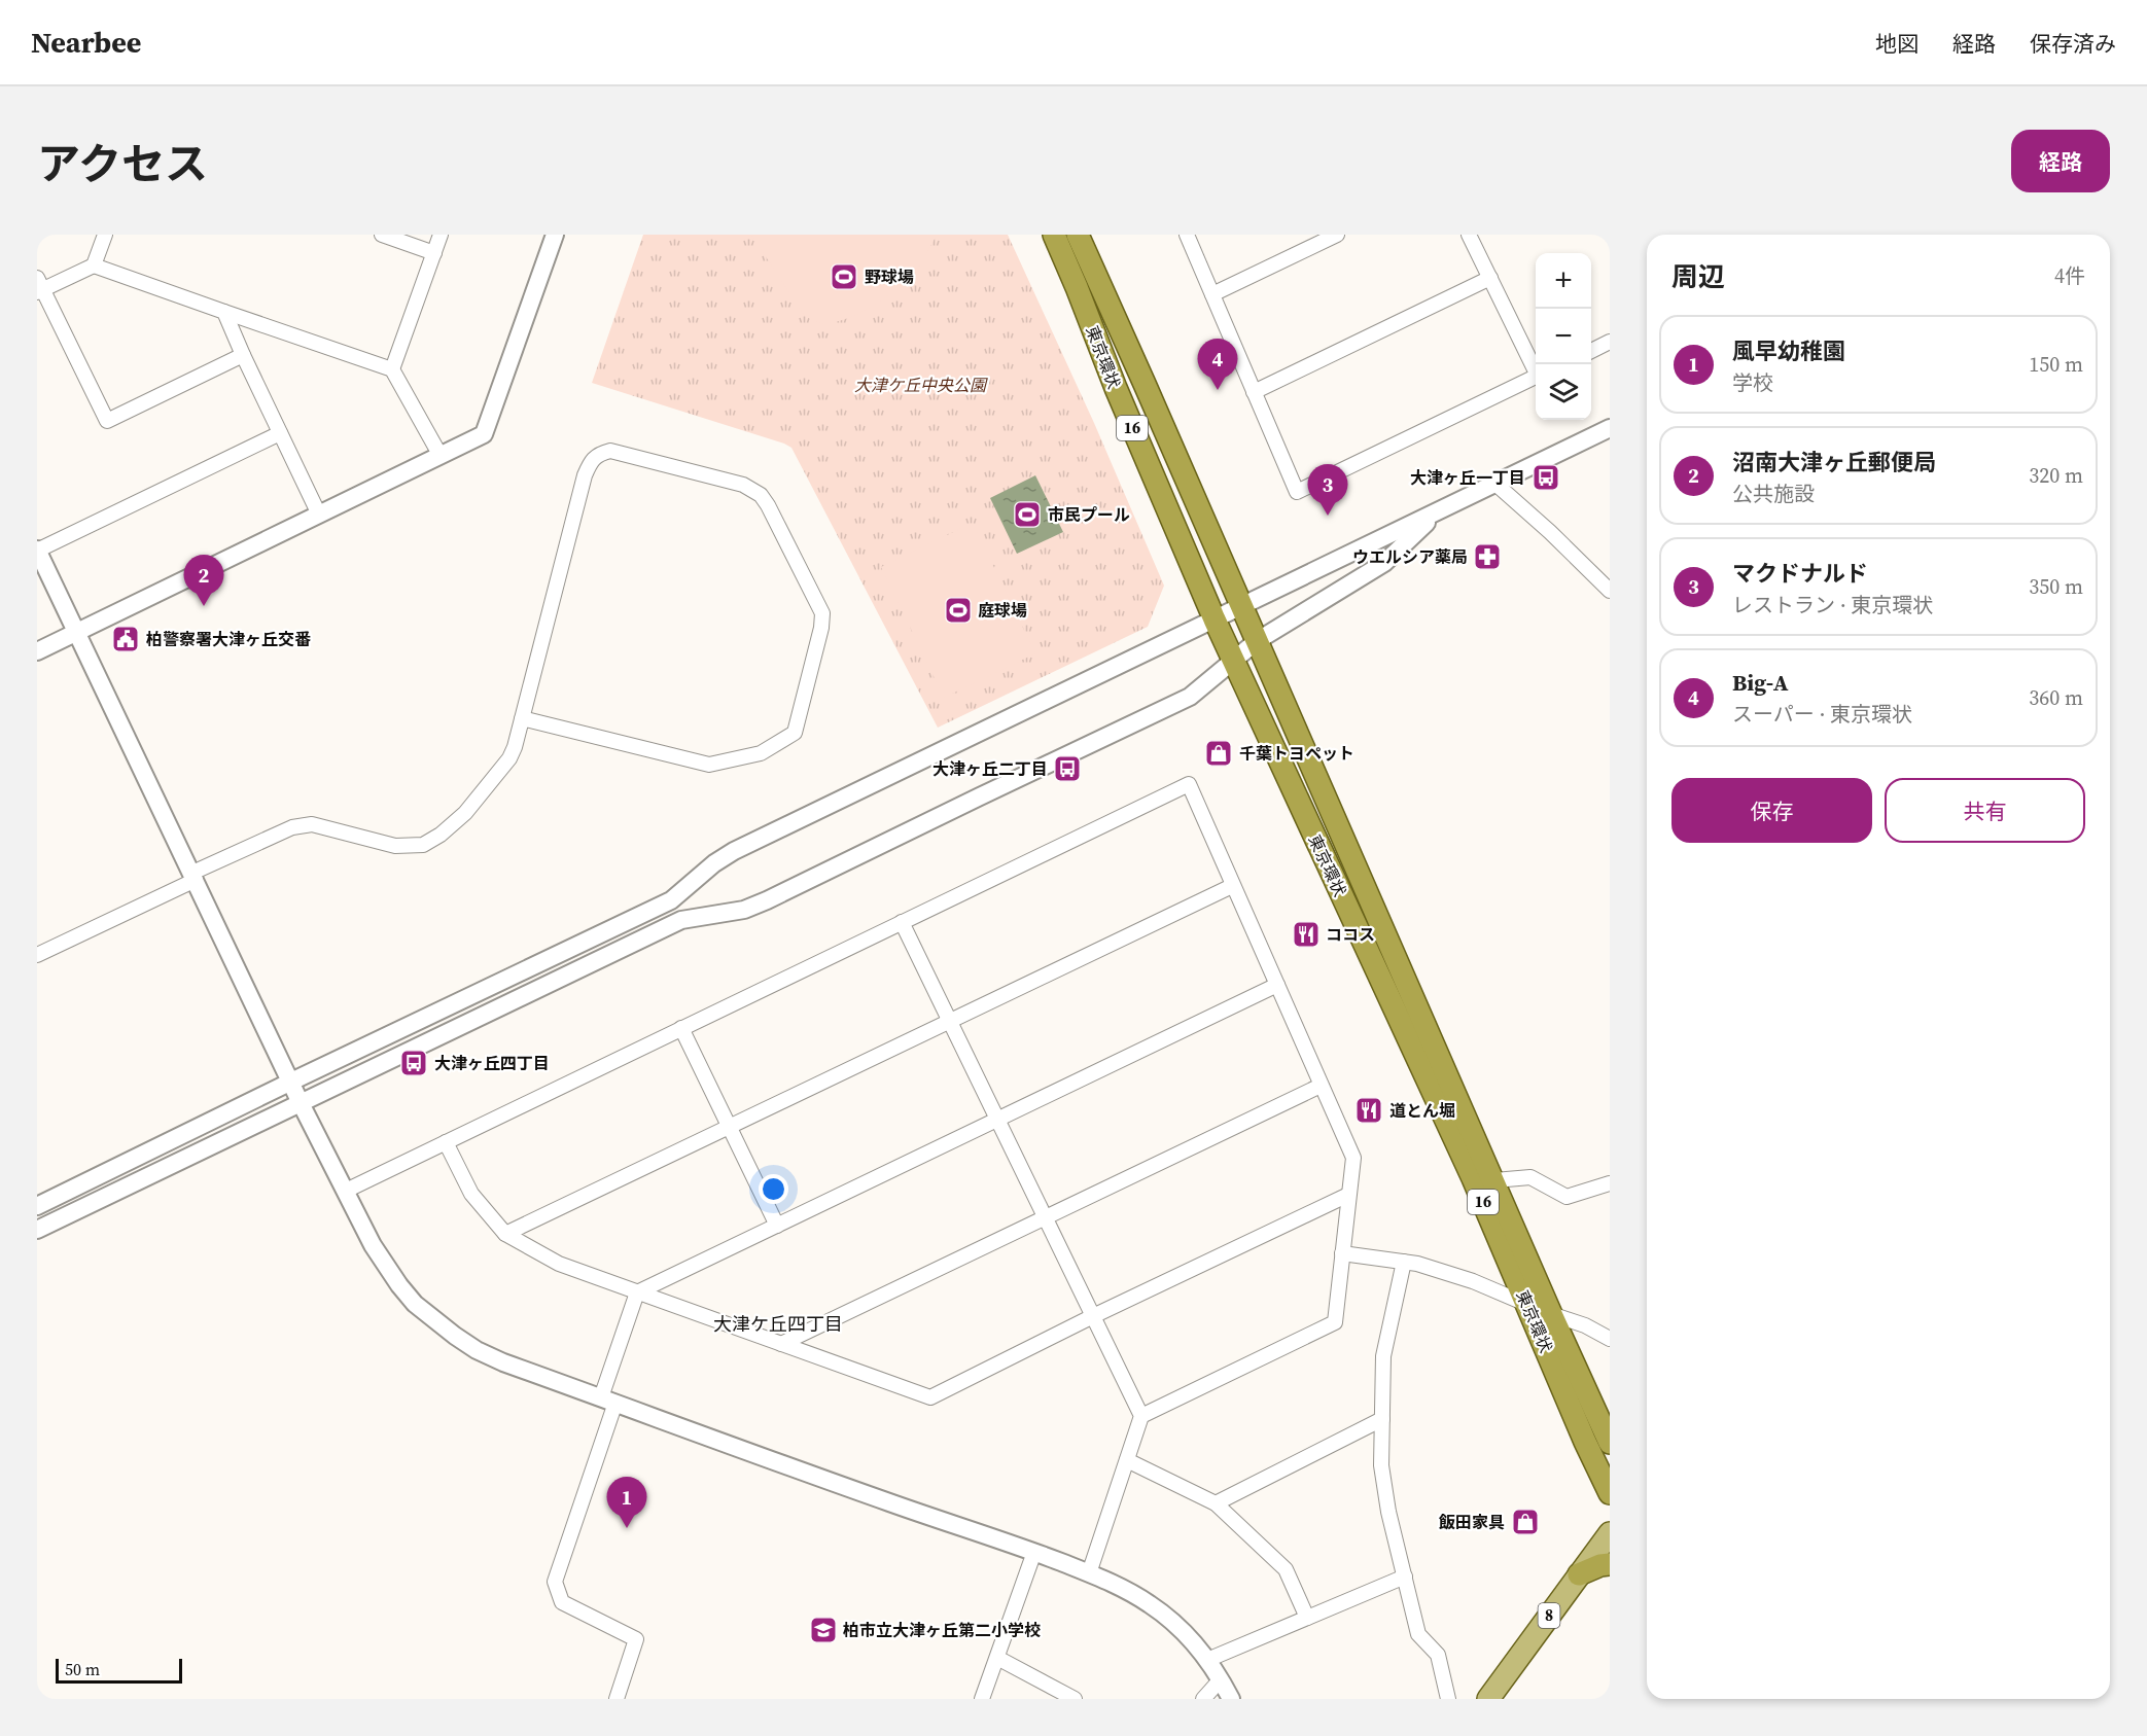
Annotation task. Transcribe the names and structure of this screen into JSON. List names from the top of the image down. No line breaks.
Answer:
{"streets":{"highway":["東京環状","16"],"main road":["8"]},"districts":["大津ケ丘四丁目"],"parks":["大津ケ丘中央公園"],"places":{"sports":["野球場","市民プール","庭球場"],"bus stop":["大津ヶ丘一丁目","大津ヶ丘二丁目","大津ヶ丘四丁目"],"pharmacy":["ウエルシア薬局"],"public building":["柏警察署大津ヶ丘交番"],"shop":["千葉トヨペット","飯田家具"],"restaurant":["ココス","道とん堀"],"school or university":["柏市立大津ヶ丘第二小学校"]},"scale_bar":"50 m","page":{"header":"Nearbee","nav":["地図","経路","保存済み"],"title":"アクセス","buttons":["経路",["保存","共有"]],"heading":["周辺","4件"],"map_buttons":["+","−"],"list":[{"mark":"1","name":"風早幼稚園","note":"学校","value":"150 m"},{"mark":"2","name":"沼南大津ヶ丘郵便局","note":"公共施設","value":"320 m"},{"mark":"3","name":"マクドナルド","note":"レストラン · 東京環状","value":"350 m"},{"mark":"4","name":"Big-A","note":"スーパー · 東京環状","value":"360 m"}],"pins":["4","3","2","1"],"scale":"50 m"}}
